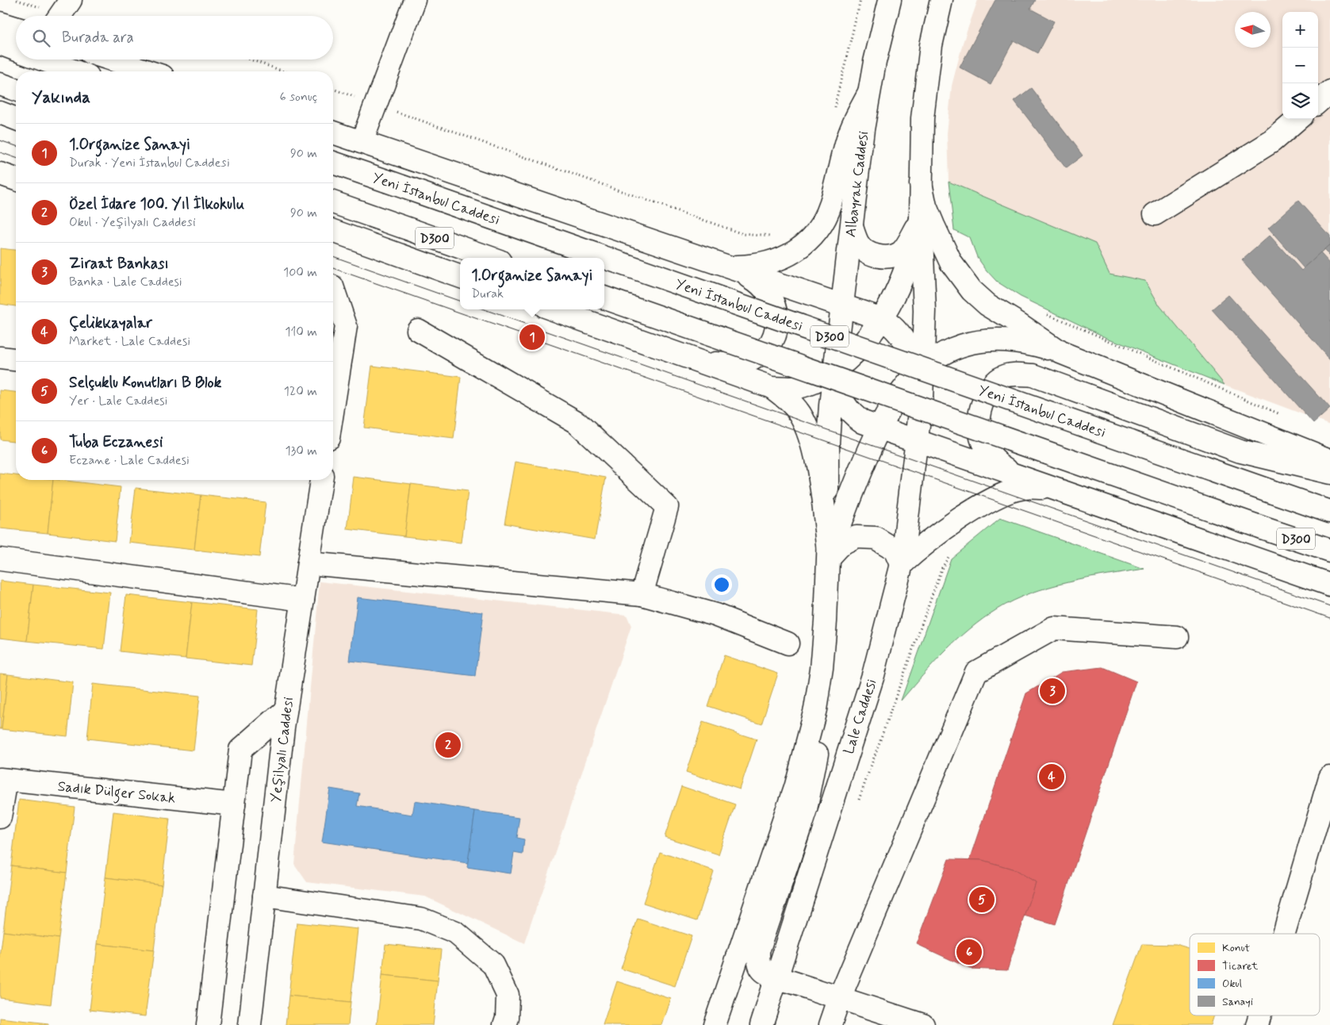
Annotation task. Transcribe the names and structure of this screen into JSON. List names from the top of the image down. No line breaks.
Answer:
{"streets":{"main road":["Albayrak Caddesi","Yeni İstanbul Caddesi","D300","Lale Caddesi","Yeşilyalı Caddesi","Sadık Dülger Sokak"]},"legend":["Konut","Ticaret","Okul","Sanayi"],"north":"left","page":{"map_buttons":["+","−"],"search":"Burada ara","heading":["Yakında","6 sonuç"],"list":[{"mark":"1","name":"1.Organize Sanayi","note":"Durak · Yeni İstanbul Caddesi","value":"90 m"},{"mark":"2","name":"Özel İdare 100. Yıl İlkokulu","note":"Okul · Yeşilyalı Caddesi","value":"90 m"},{"mark":"3","name":"Ziraat Bankası","note":"Banka · Lale Caddesi","value":"100 m"},{"mark":"4","name":"Çelikkayalar","note":"Market · Lale Caddesi","value":"110 m"},{"mark":"5","name":"Selçuklu Konutları B Blok","note":"Yer · Lale Caddesi","value":"120 m"},{"mark":"6","name":"Tuba Eczanesi","note":"Eczane · Lale Caddesi","value":"130 m"}],"popup":["1.Organize Sanayi","Durak"],"pins":["1","3","2","4","5","6"]}}
